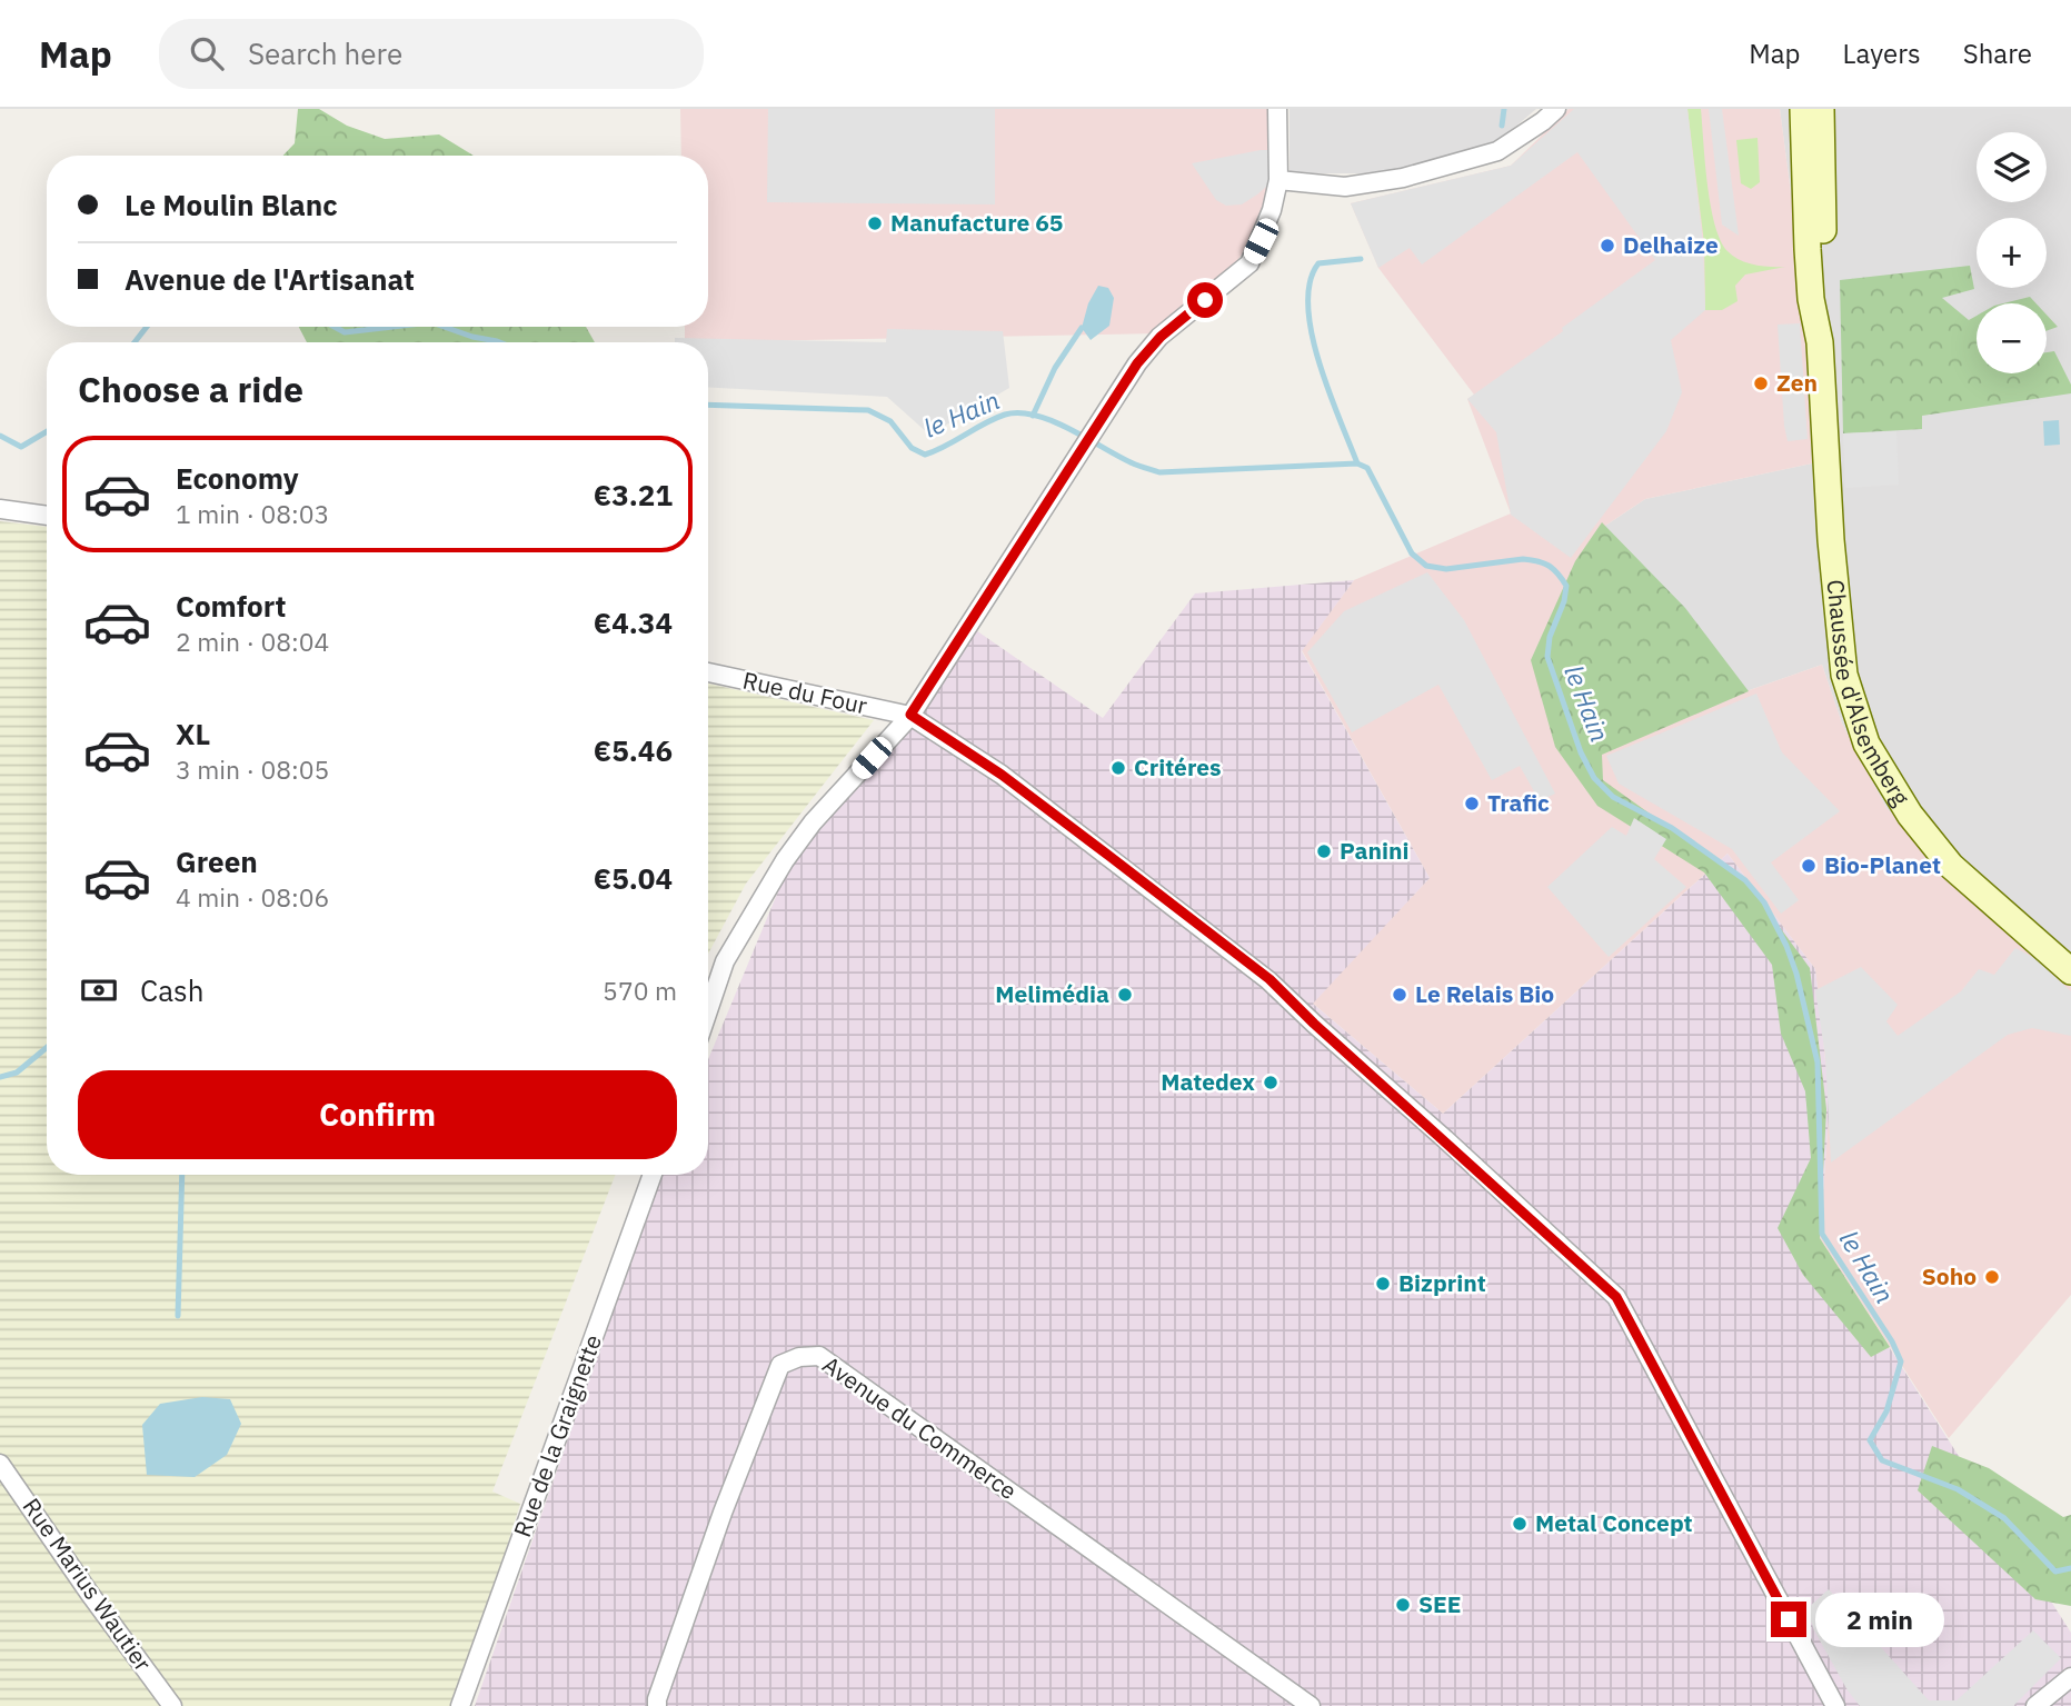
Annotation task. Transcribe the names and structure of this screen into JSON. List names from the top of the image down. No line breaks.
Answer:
{"streets":{"main road":["Chaussée d'Alsemberg"],"street":["Rue du Four","Avenue du Commerce","Rue de la Graignette","Rue Marius Wautier"]},"water":["le Hain"],"places":["Manufacture 65","Delhaize","Zen","Critéres","Trafic","Panini","Bio-Planet","Melimédia","Le Relais Bio","Matedex","Soho","Bizprint","Metal Concept","SEE"],"page":{"header":"Map","search":"Search here","nav":["Map","Layers","Share"],"map_buttons":["+","−"],"banner":["Le Moulin Blanc","Avenue de l'Artisanat"],"heading":"Choose a ride","list":[{"name":"Economy","note":"1 min · 08:03","value":"€3.21"},{"name":"Comfort","note":"2 min · 08:04","value":"€4.34"},{"name":"XL","note":"3 min · 08:05","value":"€5.46"},{"name":"Green","note":"4 min · 08:06","value":"€5.04"}],"pay":["Cash","570 m"],"buttons":"Confirm","bubble":"2 min"}}
